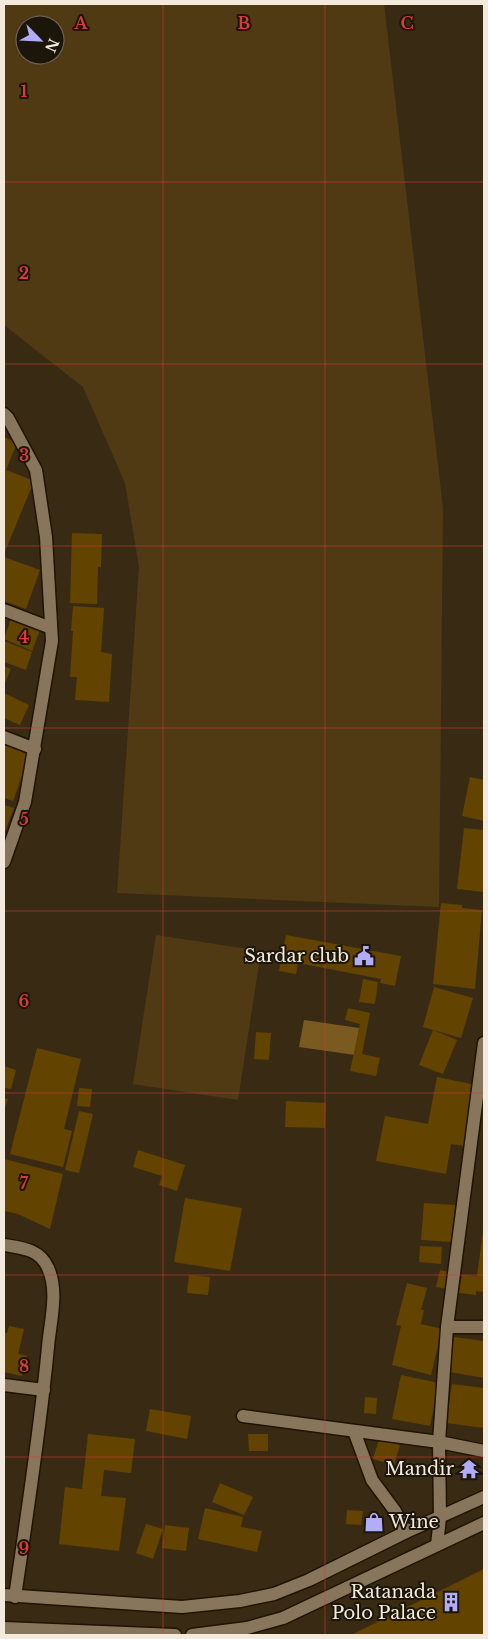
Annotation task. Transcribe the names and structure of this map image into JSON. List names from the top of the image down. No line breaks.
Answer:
{"places":{"public building":["Sardar club"],"temple":["Mandir"],"shop":["Wine"],"building":["Ratanada Polo Palace"]},"north":"bottom right","grid":{"columns":["A","B","C"],"rows":["1","2","3","4","5","6","7","8","9"]}}
